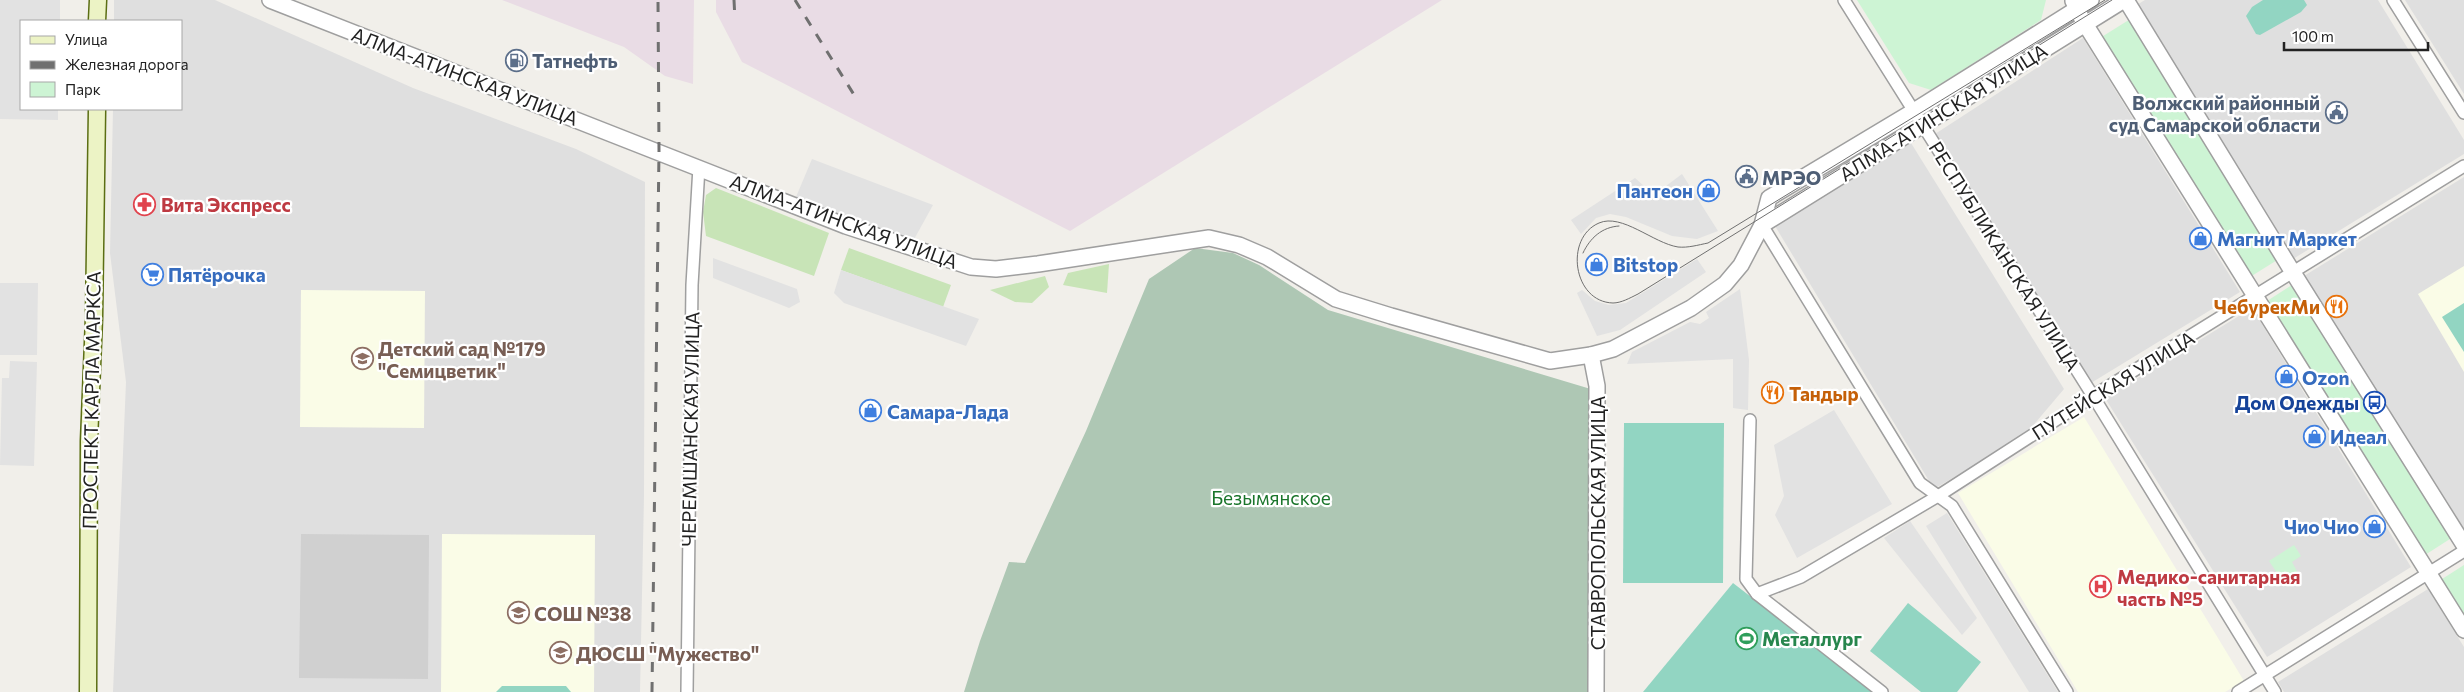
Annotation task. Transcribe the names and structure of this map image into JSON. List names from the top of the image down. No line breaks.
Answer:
{"streets":{"main road":["ПРОСПЕКТ КАРЛА МАРКСА"],"street":["АЛМА-АТИНСКАЯ УЛИЦА","РЕСПУБЛИКАНСКАЯ УЛИЦА","ПУТЕЙСКАЯ УЛИЦА","ЧЕРЕМШАНСКАЯ УЛИЦА","СТАВРОПОЛЬСКАЯ УЛИЦА"]},"crossings":[["АЛМА-АТИНСКАЯ УЛИЦА","РЕСПУБЛИКАНСКАЯ УЛИЦА"],["АЛМА-АТИНСКАЯ УЛИЦА","ЧЕРЕМШАНСКАЯ УЛИЦА"],["АЛМА-АТИНСКАЯ УЛИЦА","СТАВРОПОЛЬСКАЯ УЛИЦА"],["РЕСПУБЛИКАНСКАЯ УЛИЦА","ПУТЕЙСКАЯ УЛИЦА"]],"parks":["Безымянское"],"places":{"fuel station":["Татнефть"],"public building":["Волжский районный суд Самарской области","МРЭО"],"shop":["Пантеон","Магнит Маркет","Bitstop","Ozon","Самара-Лада","Идеал","Чио Чио"],"pharmacy":["Вита Экспресс"],"supermarket":["Пятёрочка"],"restaurant":["ЧебурекМи","Тандыр"],"school or university":["Детский сад №179 \"Семицветик\"","СОШ №38","ДЮСШ \"Мужество\""],"bus stop":["Дом Одежды"],"hospital":["Медико-санитарная часть №5"],"sports":["Металлург"]},"legend":["Улица","Железная дорога","Парк"],"scale_bar":"100 m"}
